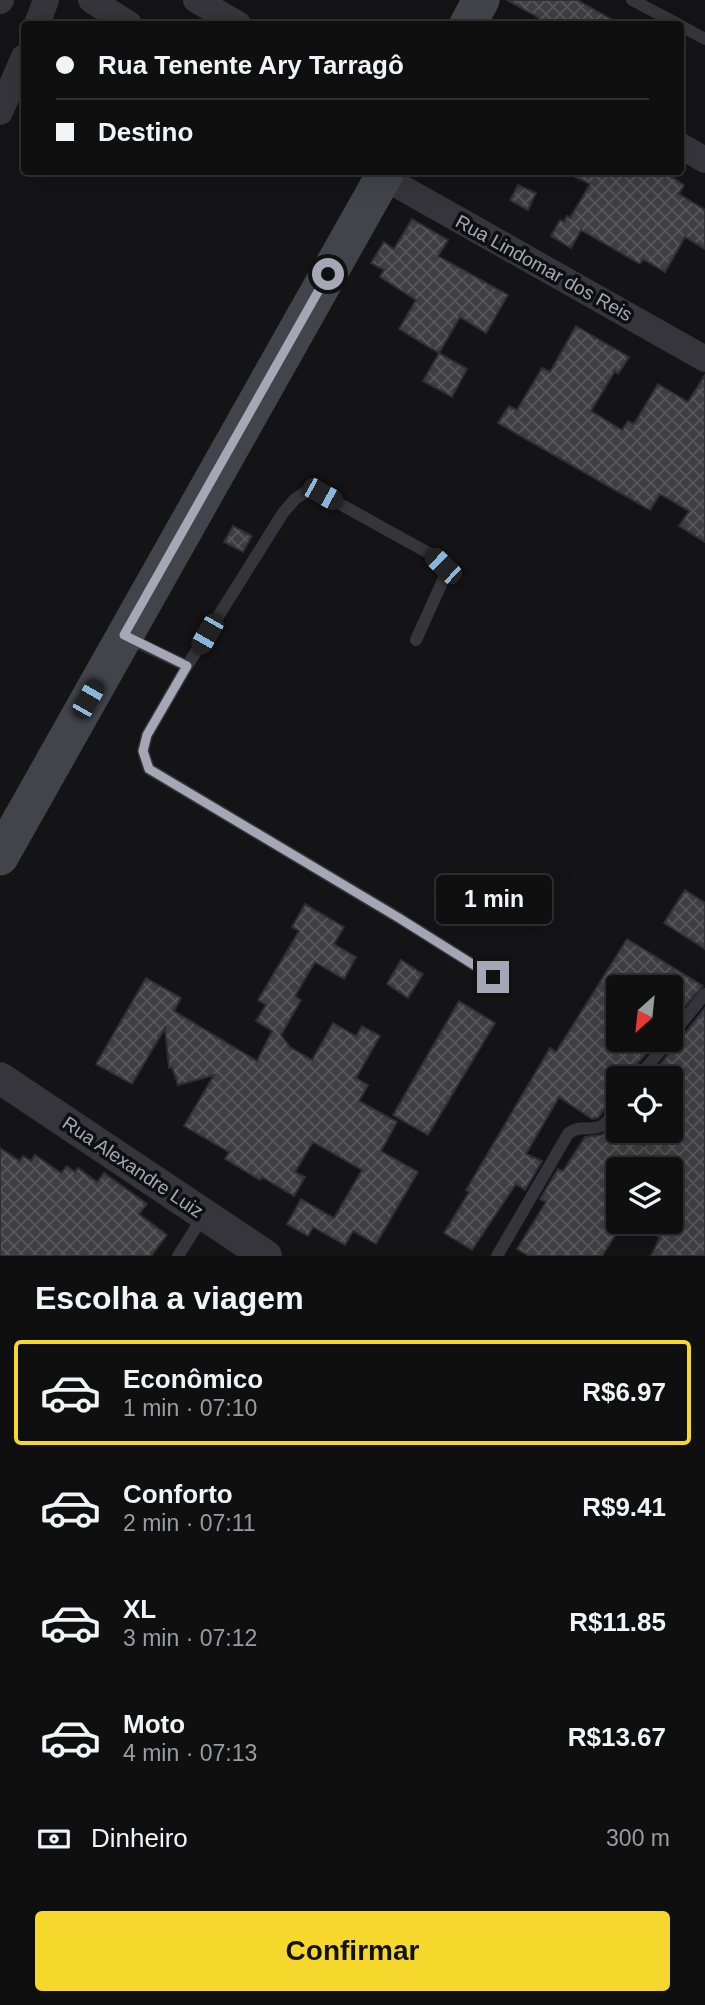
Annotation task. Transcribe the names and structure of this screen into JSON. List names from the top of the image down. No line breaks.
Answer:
{"streets":{"street":["Rua Lindomar dos Reis","Rua Alexandre Luiz"]},"north":"bottom left","page":{"banner":["Rua Tenente Ary Tarragô","Destino"],"bubble":"1 min","heading":"Escolha a viagem","list":[{"name":"Econômico","note":"1 min · 07:10","value":"R$6.97"},{"name":"Conforto","note":"2 min · 07:11","value":"R$9.41"},{"name":"XL","note":"3 min · 07:12","value":"R$11.85"},{"name":"Moto","note":"4 min · 07:13","value":"R$13.67"}],"pay":["Dinheiro","300 m"],"buttons":"Confirmar"}}
